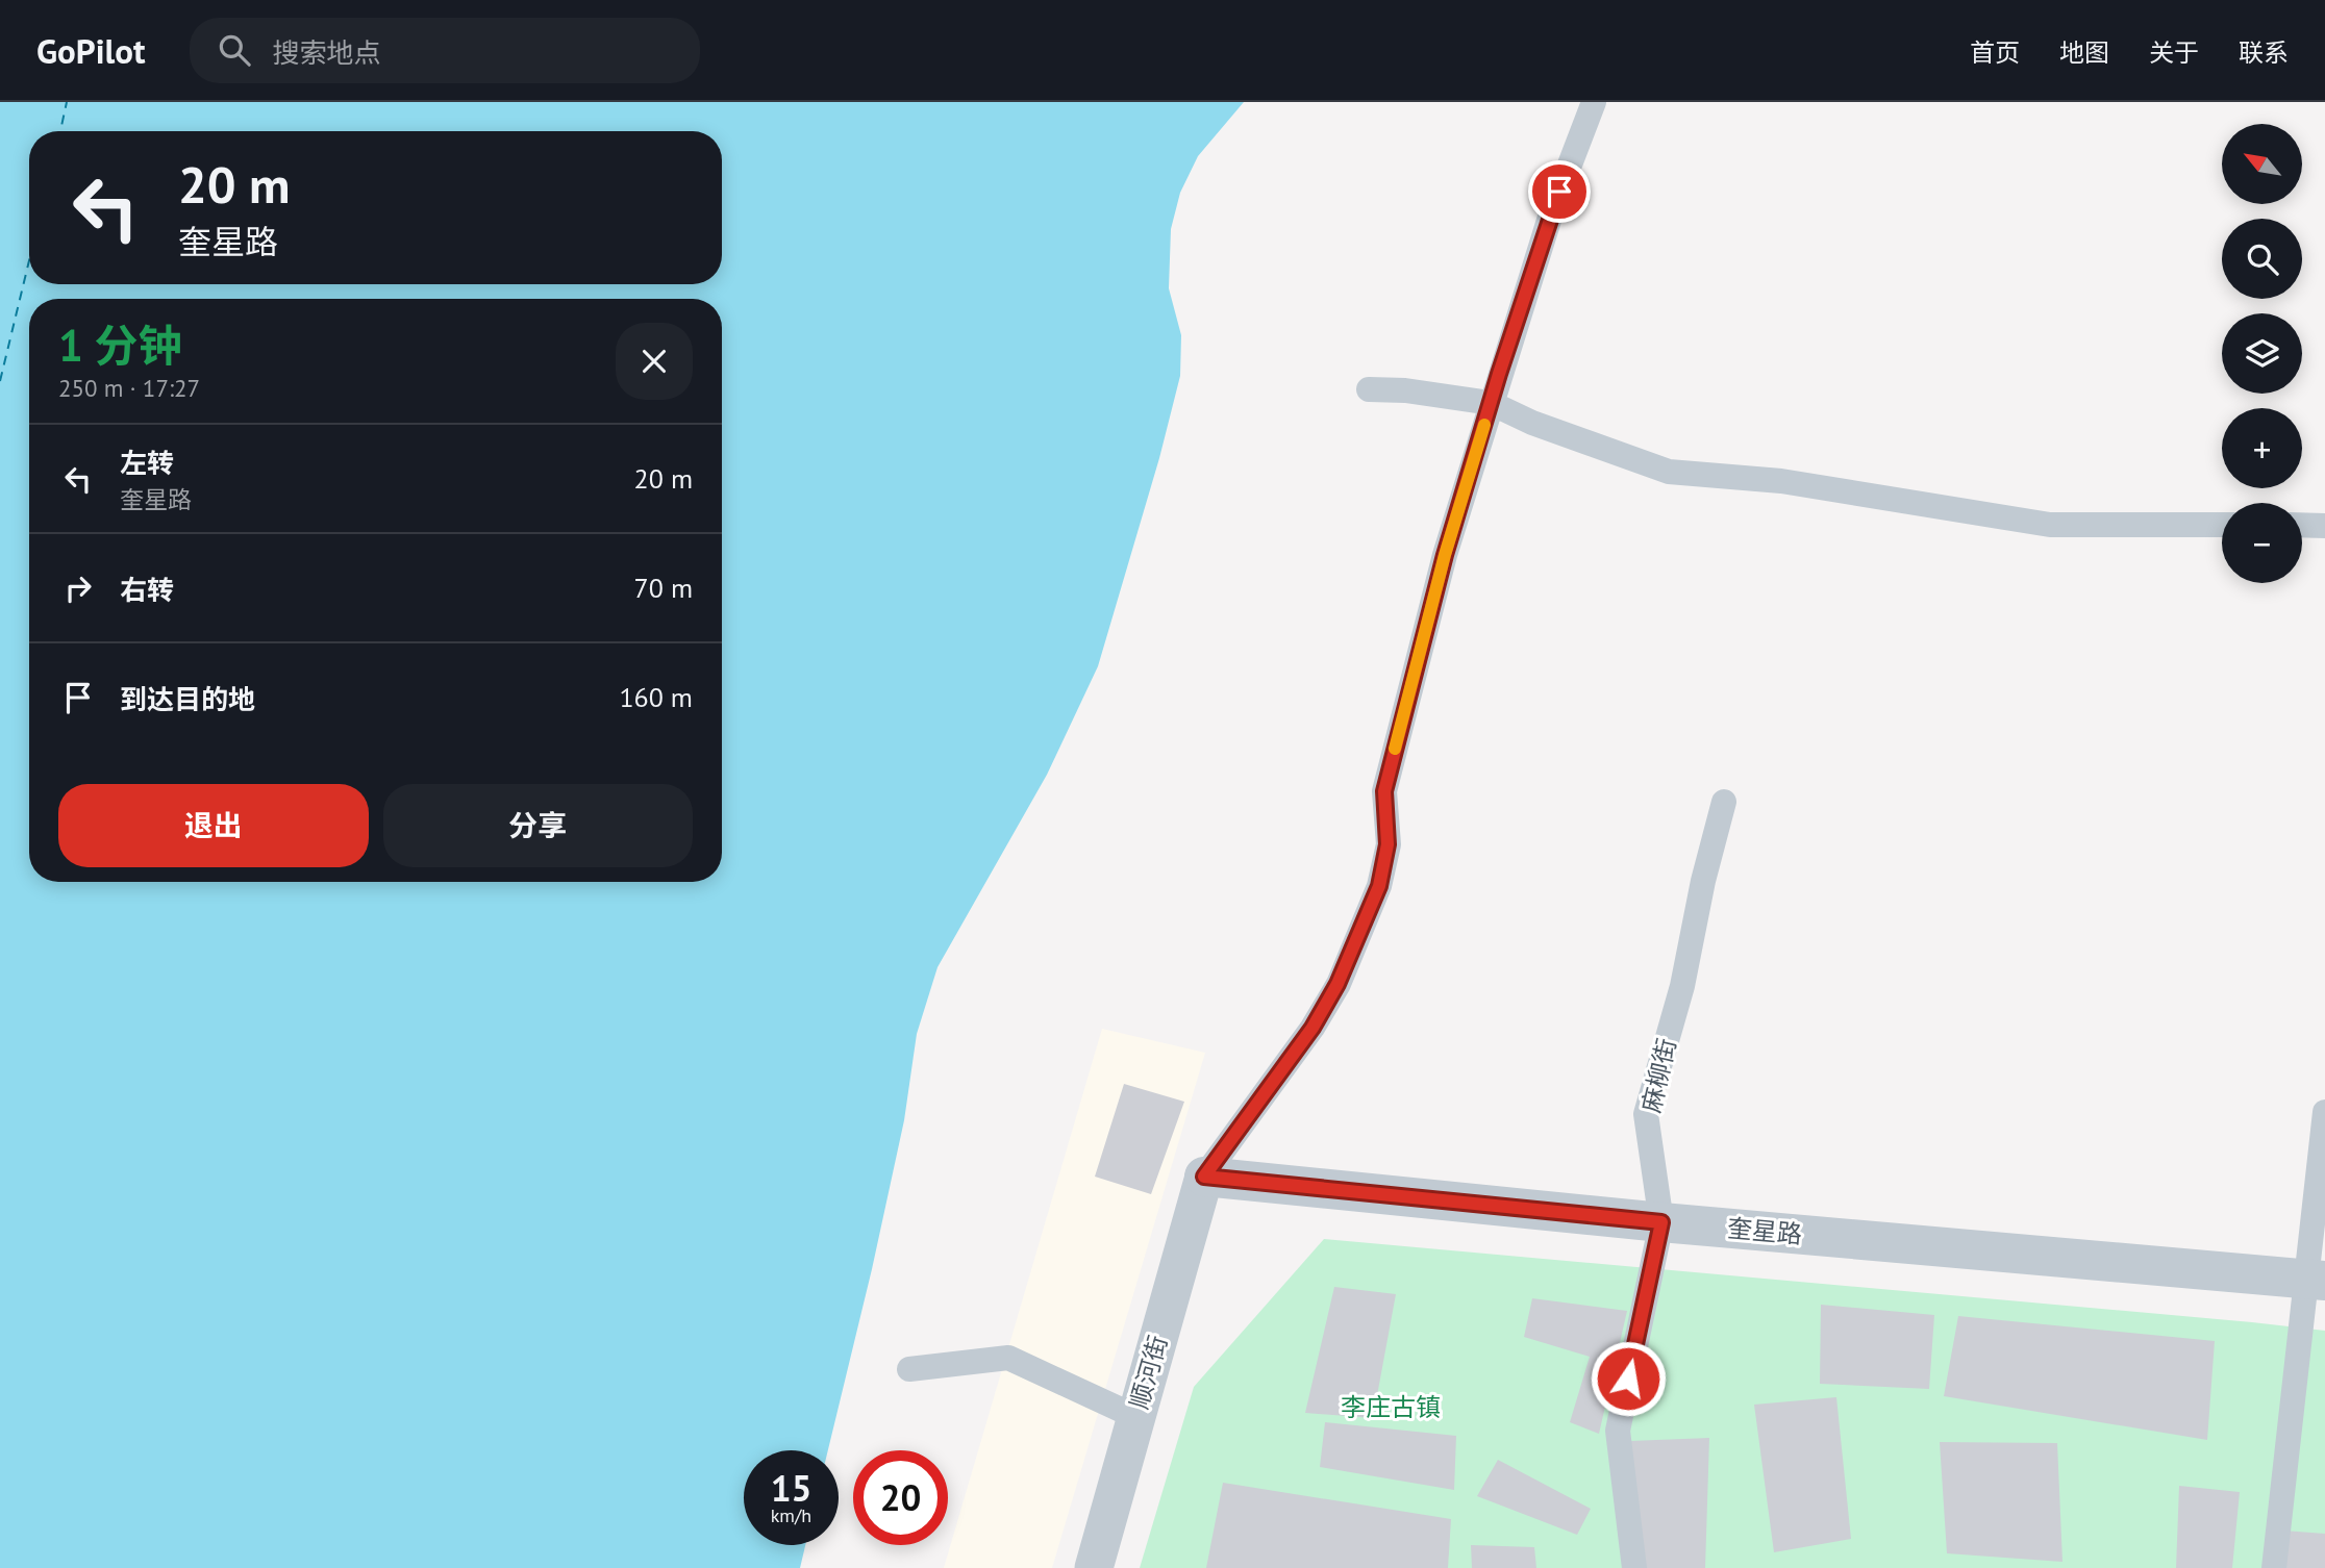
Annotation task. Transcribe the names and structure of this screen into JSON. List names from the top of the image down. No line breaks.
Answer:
{"streets":{"street":["奎星路","顺河街"],"lane":["麻柳街"]},"crossings":[["麻柳街","奎星路"],["奎星路","顺河街"]],"parks":["李庄古镇"],"north":"top left","page":{"header":"GoPilot","search":"搜索地点","nav":["首页","地图","关于","联系"],"map_buttons":["+","−"],"turn":["20 m","奎星路"],"heading":["1 分钟","250 m · 17:27"],"list":[{"name":"左转","note":"奎星路","value":"20 m"},{"name":"右转","value":"70 m"},{"name":"到达目的地","value":"160 m"}],"buttons":["退出","分享"],"speed":"15 km/h","limit":"20"}}
